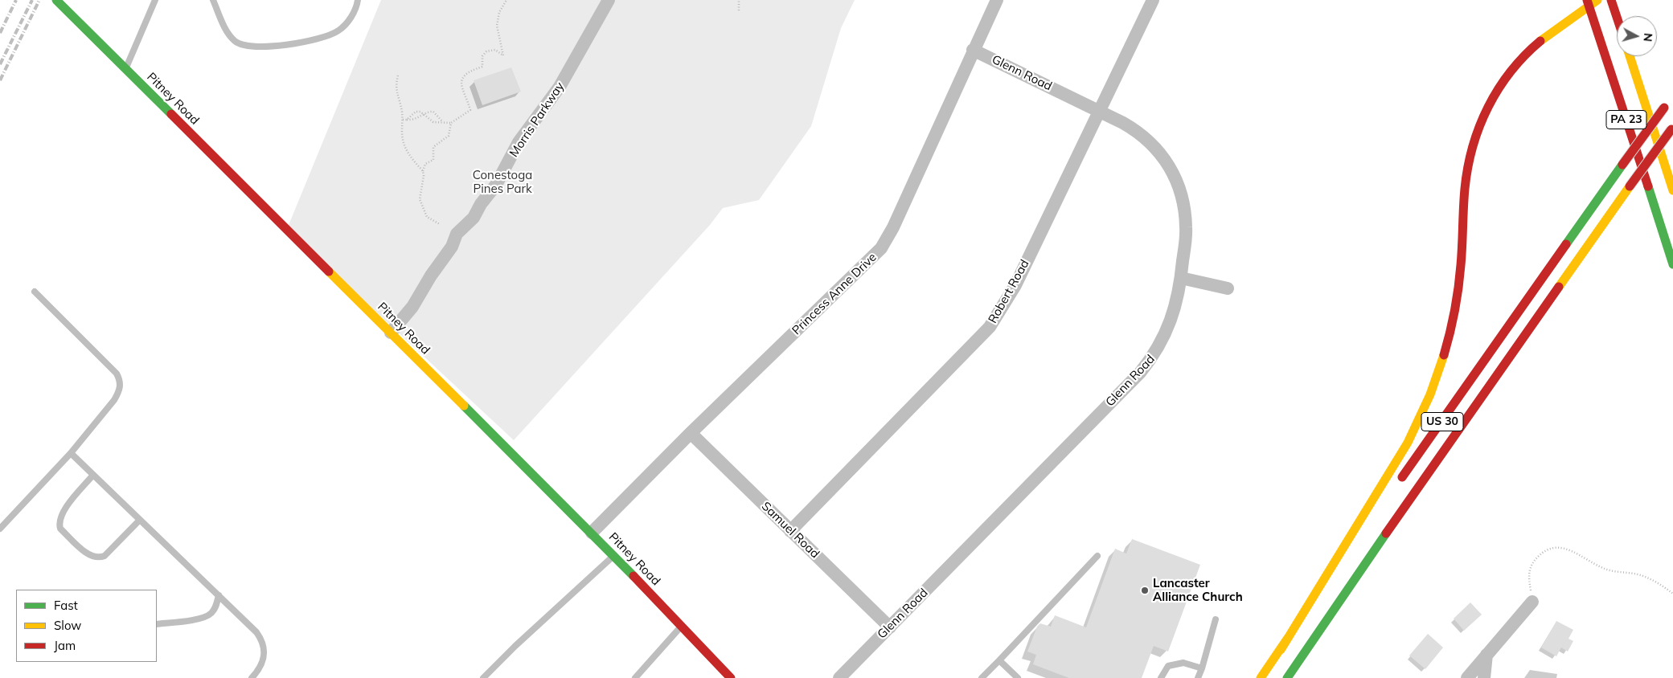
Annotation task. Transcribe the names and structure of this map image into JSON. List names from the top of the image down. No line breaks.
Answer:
{"streets":{"main road":["Pitney Road","PA 23","US 30"],"street":["Glenn Road","Morris Parkway","Robert Road","Princess Anne Drive","Samuel Road"]},"crossings":[["Glenn Road","Robert Road"],["Glenn Road","Princess Anne Drive"],["Glenn Road","Samuel Road"],["Pitney Road","Morris Parkway"],["Pitney Road","Princess Anne Drive"],["Robert Road","Samuel Road"],["Princess Anne Drive","Samuel Road"]],"parks":["Conestoga Pines Park"],"places":["Lancaster Alliance Church"],"legend":["Fast","Slow","Jam"],"north":"right"}
